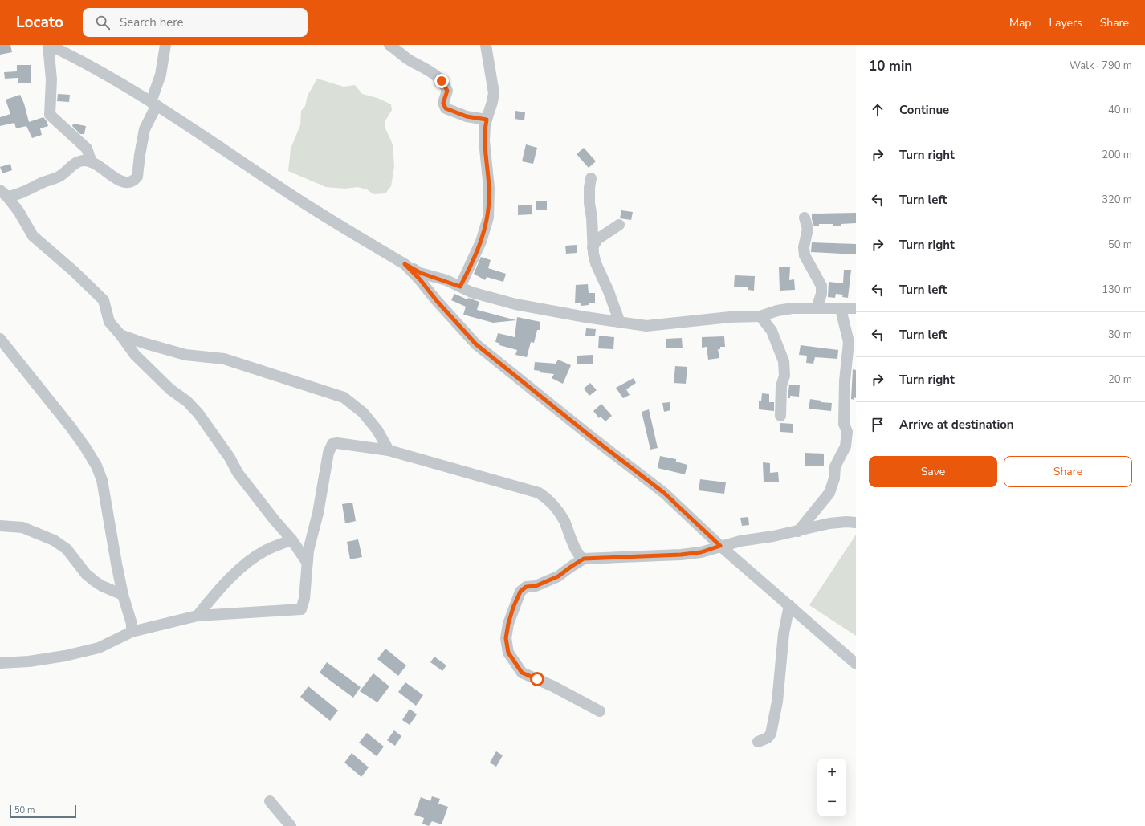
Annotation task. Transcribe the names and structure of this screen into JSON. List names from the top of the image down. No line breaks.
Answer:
{"scale_bar":"50 m","page":{"header":"Locato","search":"Search here","nav":["Map","Layers","Share"],"heading":["10 min","Walk · 790 m"],"list":[["Continue","40 m"],["Turn right","200 m"],["Turn left","320 m"],["Turn right","50 m"],["Turn left","130 m"],["Turn left","30 m"],["Turn right","20 m"],"Arrive at destination"],"buttons":["Save","Share"],"map_buttons":["+","−"],"scale":"50 m"}}
